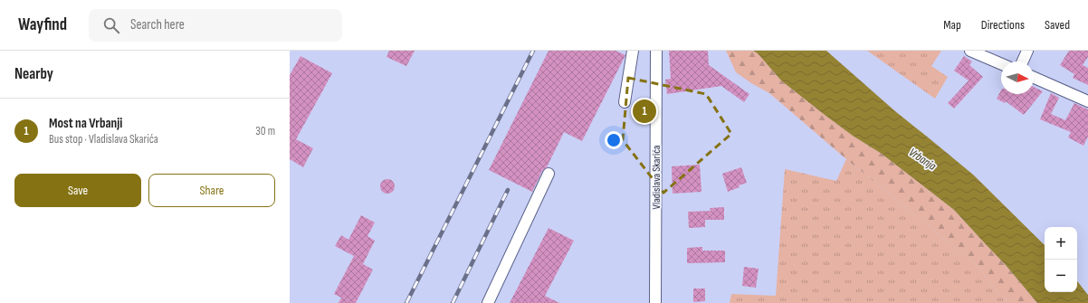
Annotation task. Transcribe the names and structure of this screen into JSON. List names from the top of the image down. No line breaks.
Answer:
{"streets":{"street":["Vladislava Skarića"]},"water":["Vrbanja"],"north":"right","page":{"header":"Wayfind","search":"Search here","nav":["Map","Directions","Saved"],"heading":"Nearby","list":[{"mark":"1","name":"Most na Vrbanji","note":"Bus stop · Vladislava Skarića","value":"30 m"}],"pins":"1","buttons":["Save","Share"],"map_buttons":["+","−"]}}
